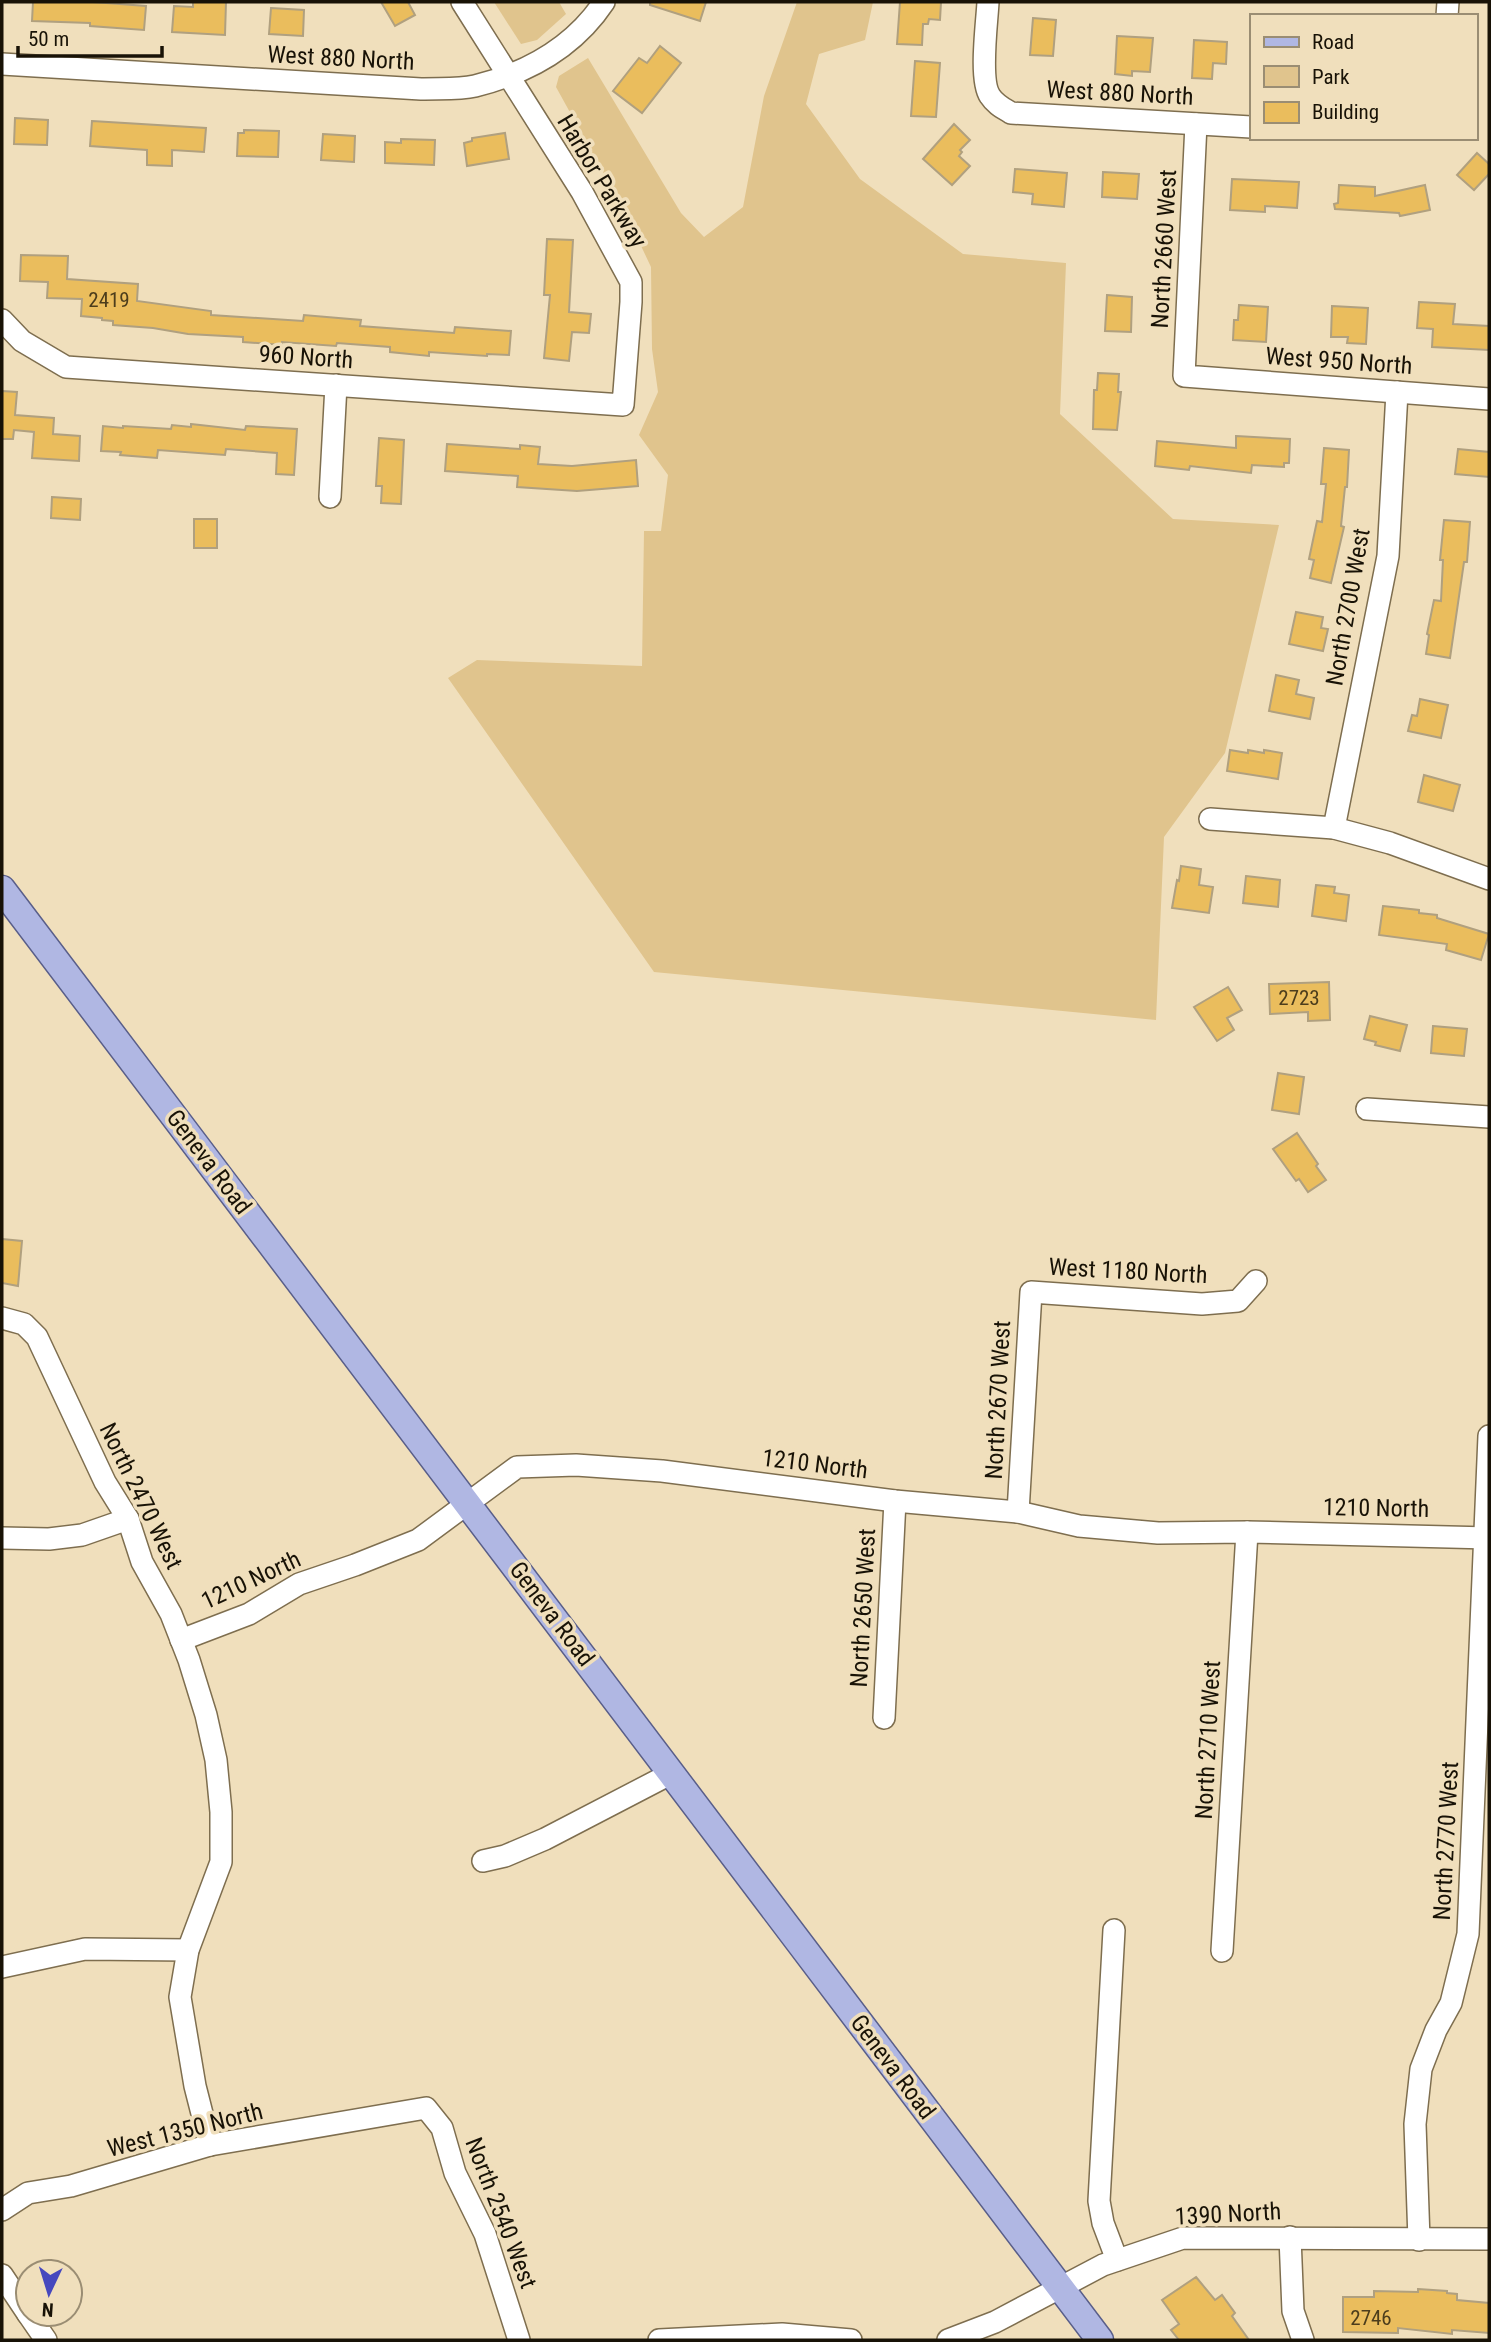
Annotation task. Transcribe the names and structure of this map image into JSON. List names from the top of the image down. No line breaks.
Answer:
{"streets":{"main road":["Geneva Road"],"street":["West 880 North","Harbor Parkway","North 2660 West","960 North","West 950 North","North 2700 West","West 1180 North","North 2670 West","1210 North","North 2470 West","North 2650 West","North 2710 West","North 2770 West","West 1350 North","North 2540 West","1390 North"]},"crossings":[["West 880 North","Harbor Parkway"],["West 880 North","North 2660 West"],["Harbor Parkway","960 North"],["North 2660 West","West 950 North"],["West 950 North","North 2700 West"],["Geneva Road","1210 North"],["Geneva Road","1390 North"],["West 1180 North","North 2670 West"],["North 2670 West","1210 North"],["1210 North","North 2470 West"],["1210 North","North 2650 West"],["1210 North","North 2710 West"],["1210 North","North 2770 West"],["North 2470 West","West 1350 North"],["North 2770 West","1390 North"],["West 1350 North","North 2540 West"]],"house_numbers":["2419","2723","2746"],"legend":["Road","Park","Building"],"scale_bar":"50 m","north":"bottom"}
